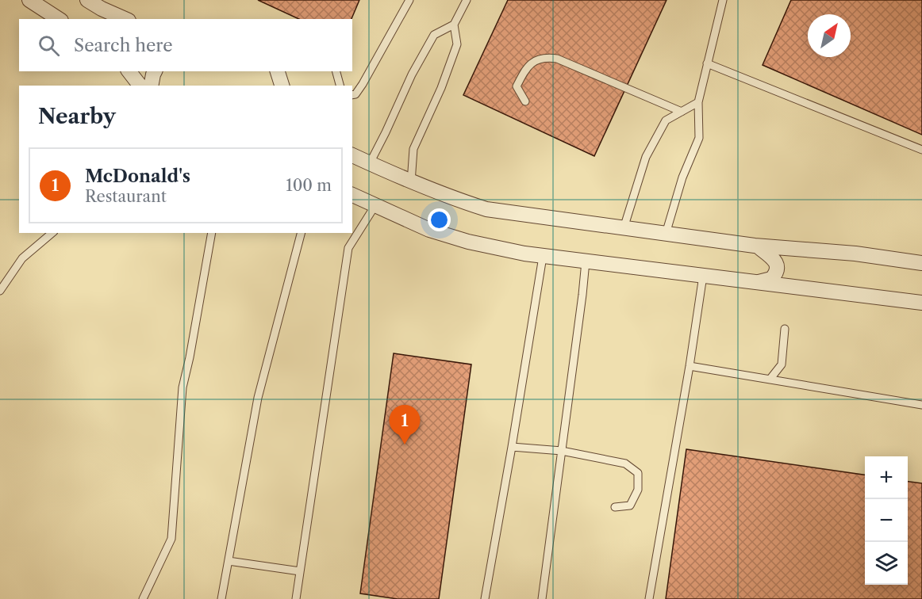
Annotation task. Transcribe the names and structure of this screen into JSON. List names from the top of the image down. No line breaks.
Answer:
{"north":"top right","page":{"search":"Search here","heading":"Nearby","list":[{"mark":"1","name":"McDonald's","note":"Restaurant","value":"100 m"}],"pins":"1","map_buttons":["+","−"]}}
